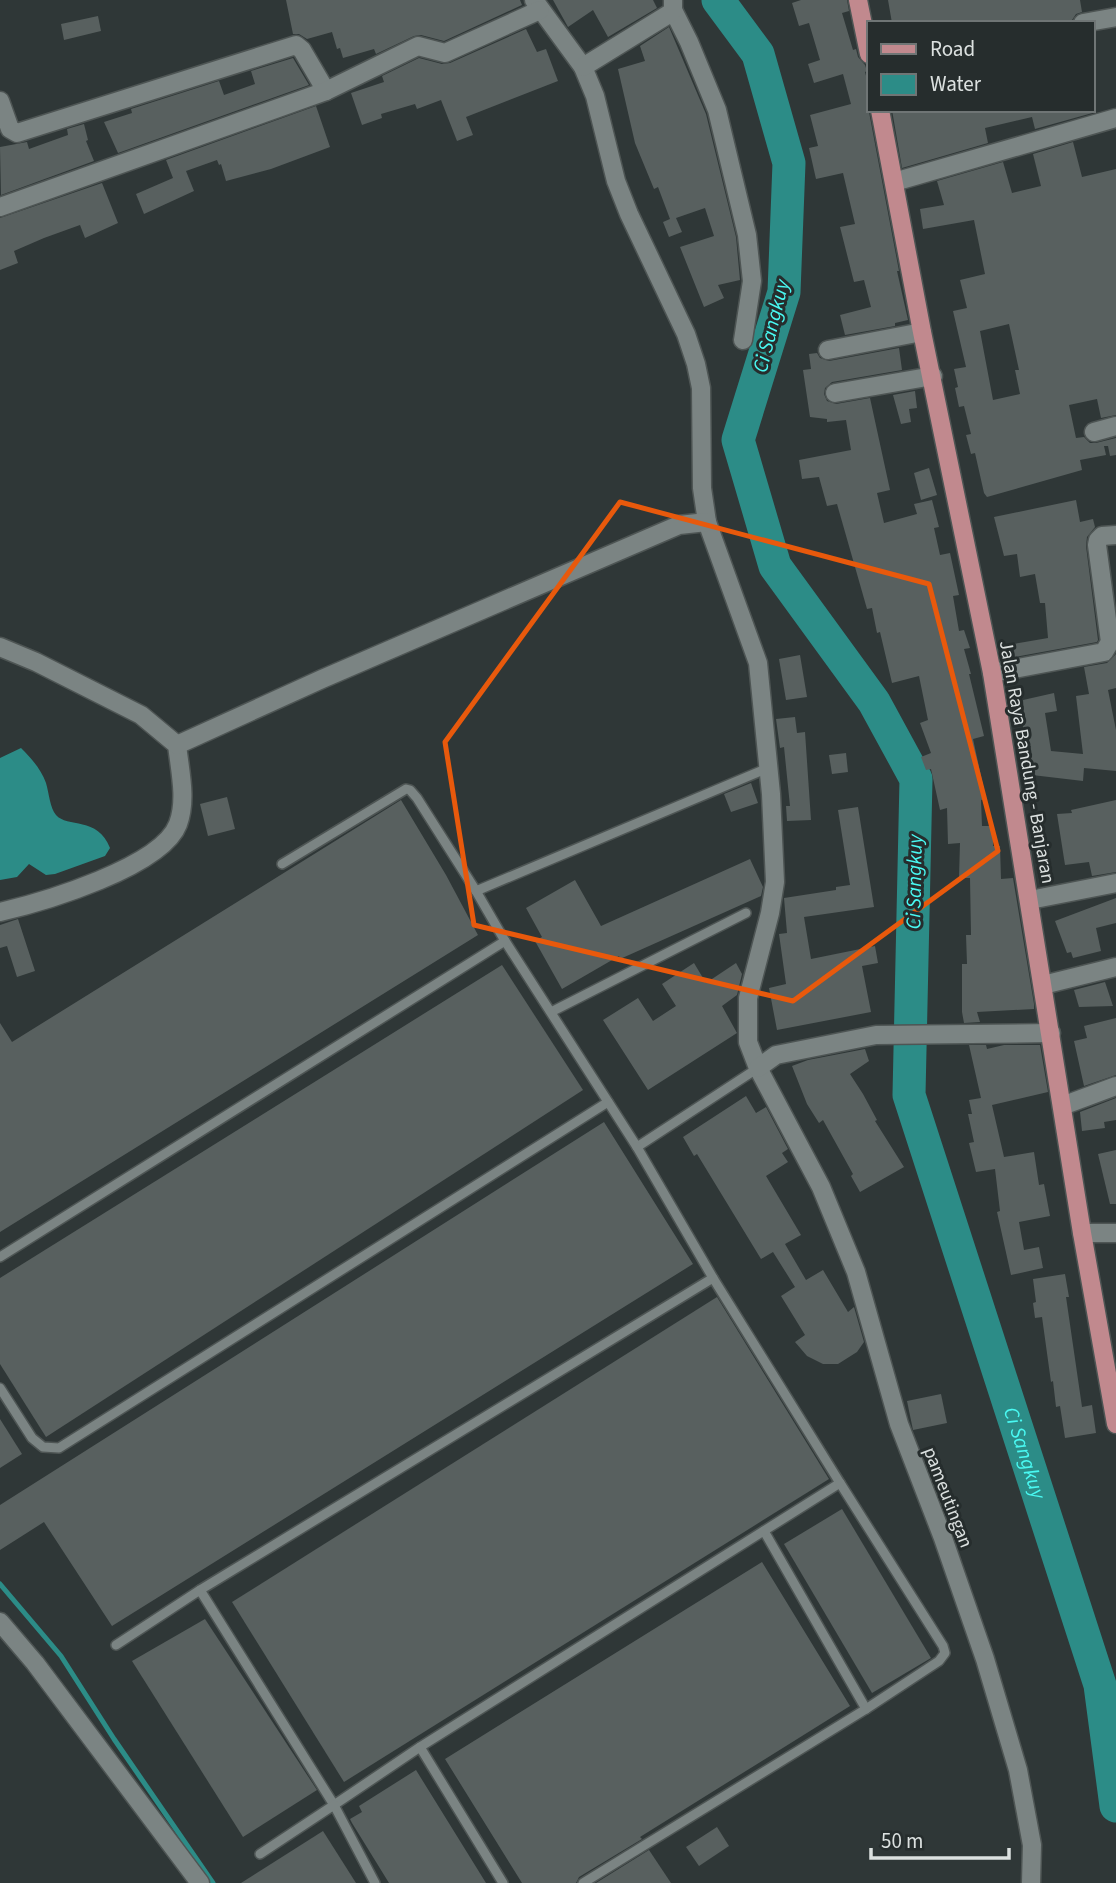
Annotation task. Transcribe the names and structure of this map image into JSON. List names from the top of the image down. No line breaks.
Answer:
{"streets":{"main road":["Jalan Raya Bandung - Banjaran"],"street":["pameutingan"]},"water":["Ci Sangkuy"],"legend":["Road","Water"],"scale_bar":"50 m"}
